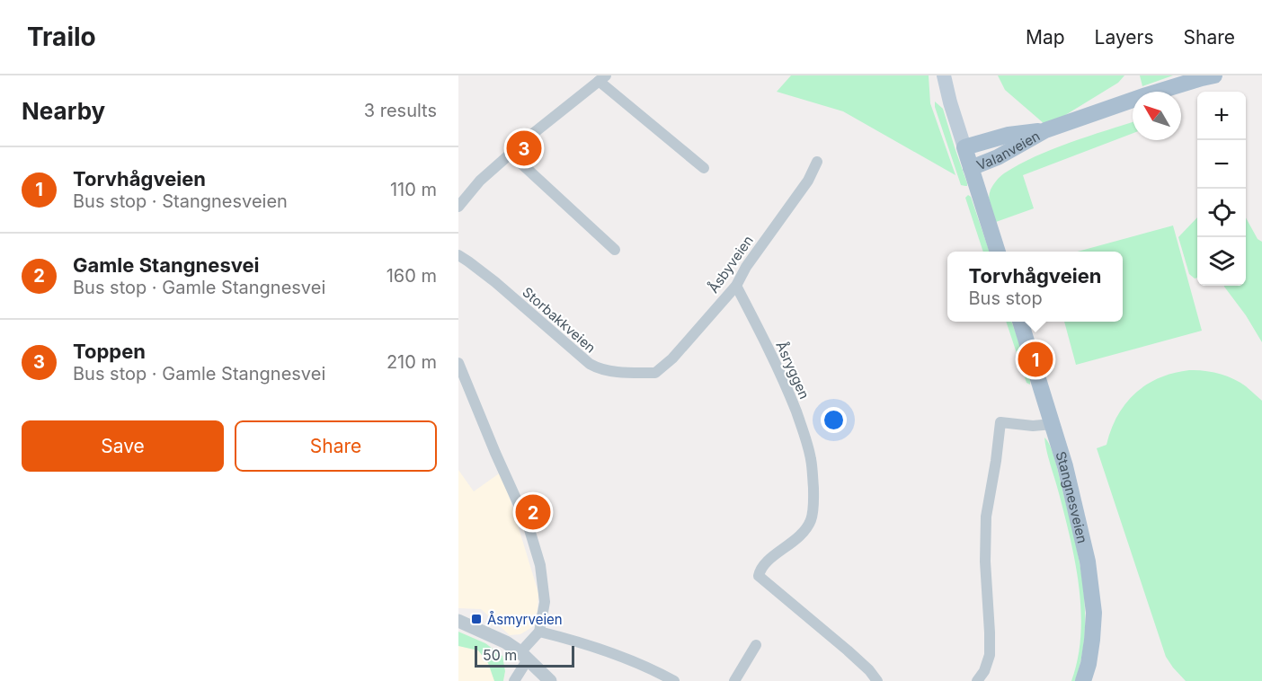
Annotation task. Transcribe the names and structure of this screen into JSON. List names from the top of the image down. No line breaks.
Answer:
{"streets":{"main road":["Valanveien","Stangnesveien"],"street":["Åsbyveien","Storbakkveien","Åsryggen"]},"crossings":[["Åsbyveien","Storbakkveien"],["Åsbyveien","Åsryggen"]],"places":{"transit":["Åsmyrveien"]},"scale_bar":"50 m","north":"top left","page":{"header":"Trailo","nav":["Map","Layers","Share"],"heading":["Nearby","3 results"],"map_buttons":["+","−"],"pins":["3","1","2"],"list":[{"mark":"1","name":"Torvhågveien","note":"Bus stop · Stangnesveien","value":"110 m"},{"mark":"2","name":"Gamle Stangnesvei","note":"Bus stop · Gamle Stangnesvei","value":"160 m"},{"mark":"3","name":"Toppen","note":"Bus stop · Gamle Stangnesvei","value":"210 m"}],"popup":["Torvhågveien","Bus stop"],"buttons":["Save","Share"],"scale":"50 m"}}
